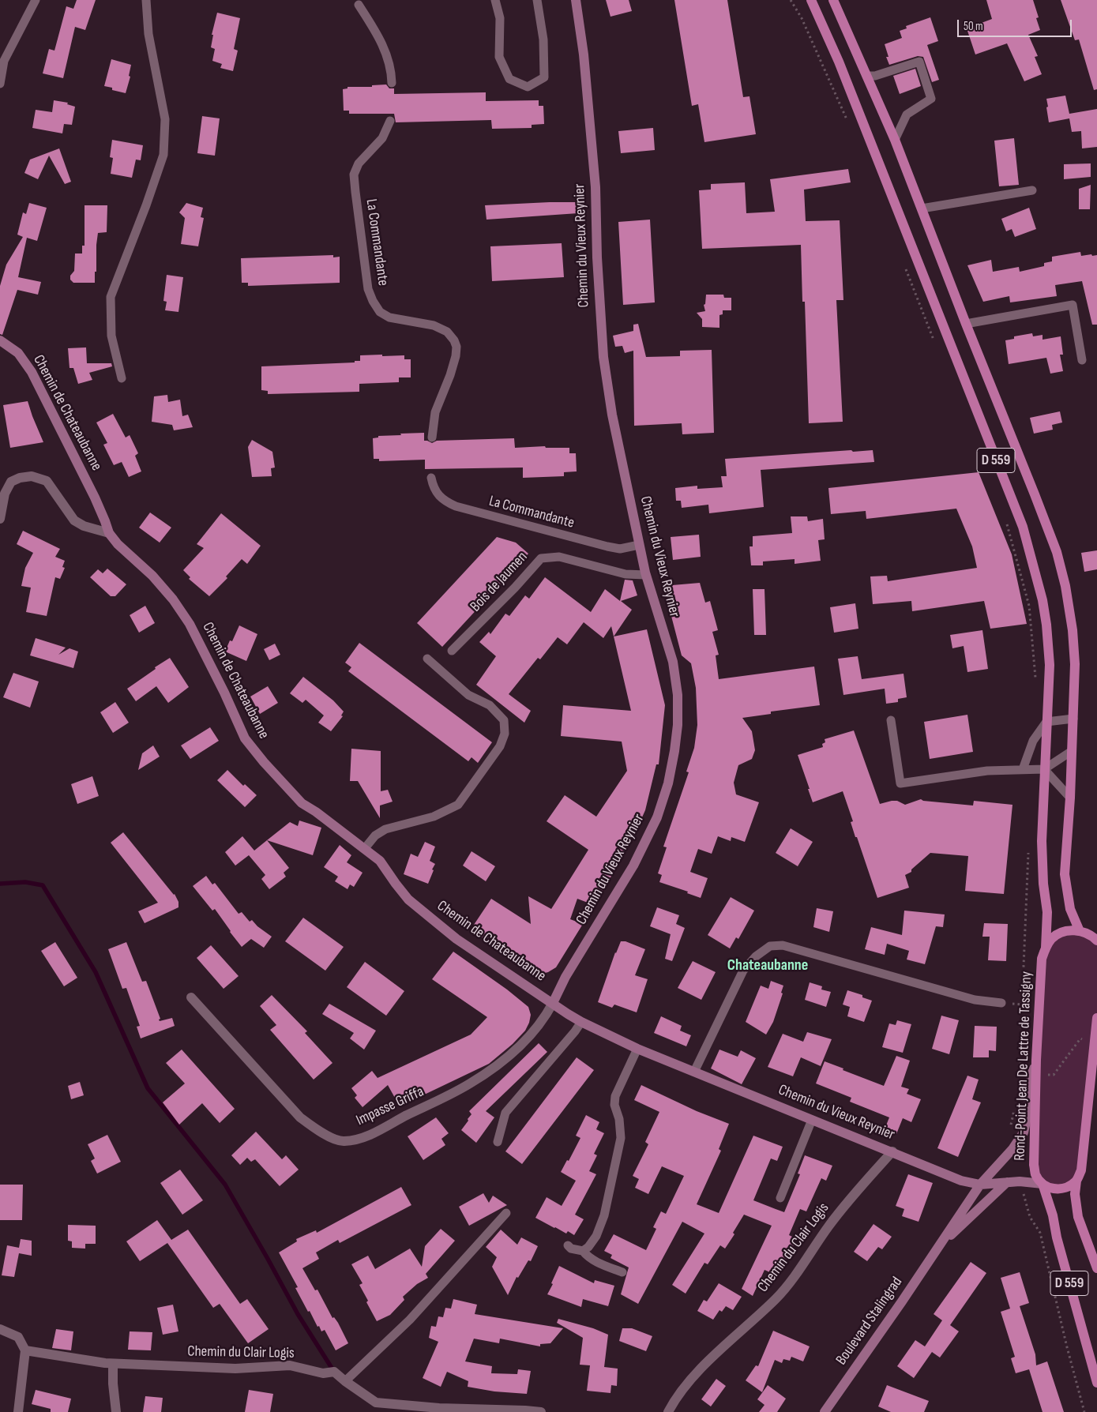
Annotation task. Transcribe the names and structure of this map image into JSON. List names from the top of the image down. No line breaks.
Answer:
{"streets":{"main road":["D 559","Rond-Point Jean De Lattre de Tassigny"],"street":["Chemin du Vieux Reynier","Chemin de Chateaubanne","Impasse Griffa","Chemin du Clair Logis","Boulevard Stalingrad"],"lane":["La Commandante","Bois de Jaumen"]},"crossings":[["La Commandante","Chemin du Vieux Reynier"],["Chemin du Vieux Reynier","Chemin de Chateaubanne"],["Chemin du Vieux Reynier","Bois de Jaumen"],["Chemin du Vieux Reynier","Impasse Griffa"],["Chemin du Vieux Reynier","Chemin du Clair Logis"],["Chemin du Vieux Reynier","Boulevard Stalingrad"],["Chemin de Chateaubanne","Impasse Griffa"],["D 559","Rond-Point Jean De Lattre de Tassigny"],["Rond-Point Jean De Lattre de Tassigny","Boulevard Stalingrad"]],"districts":["Chateaubanne"],"scale_bar":"50 m"}
